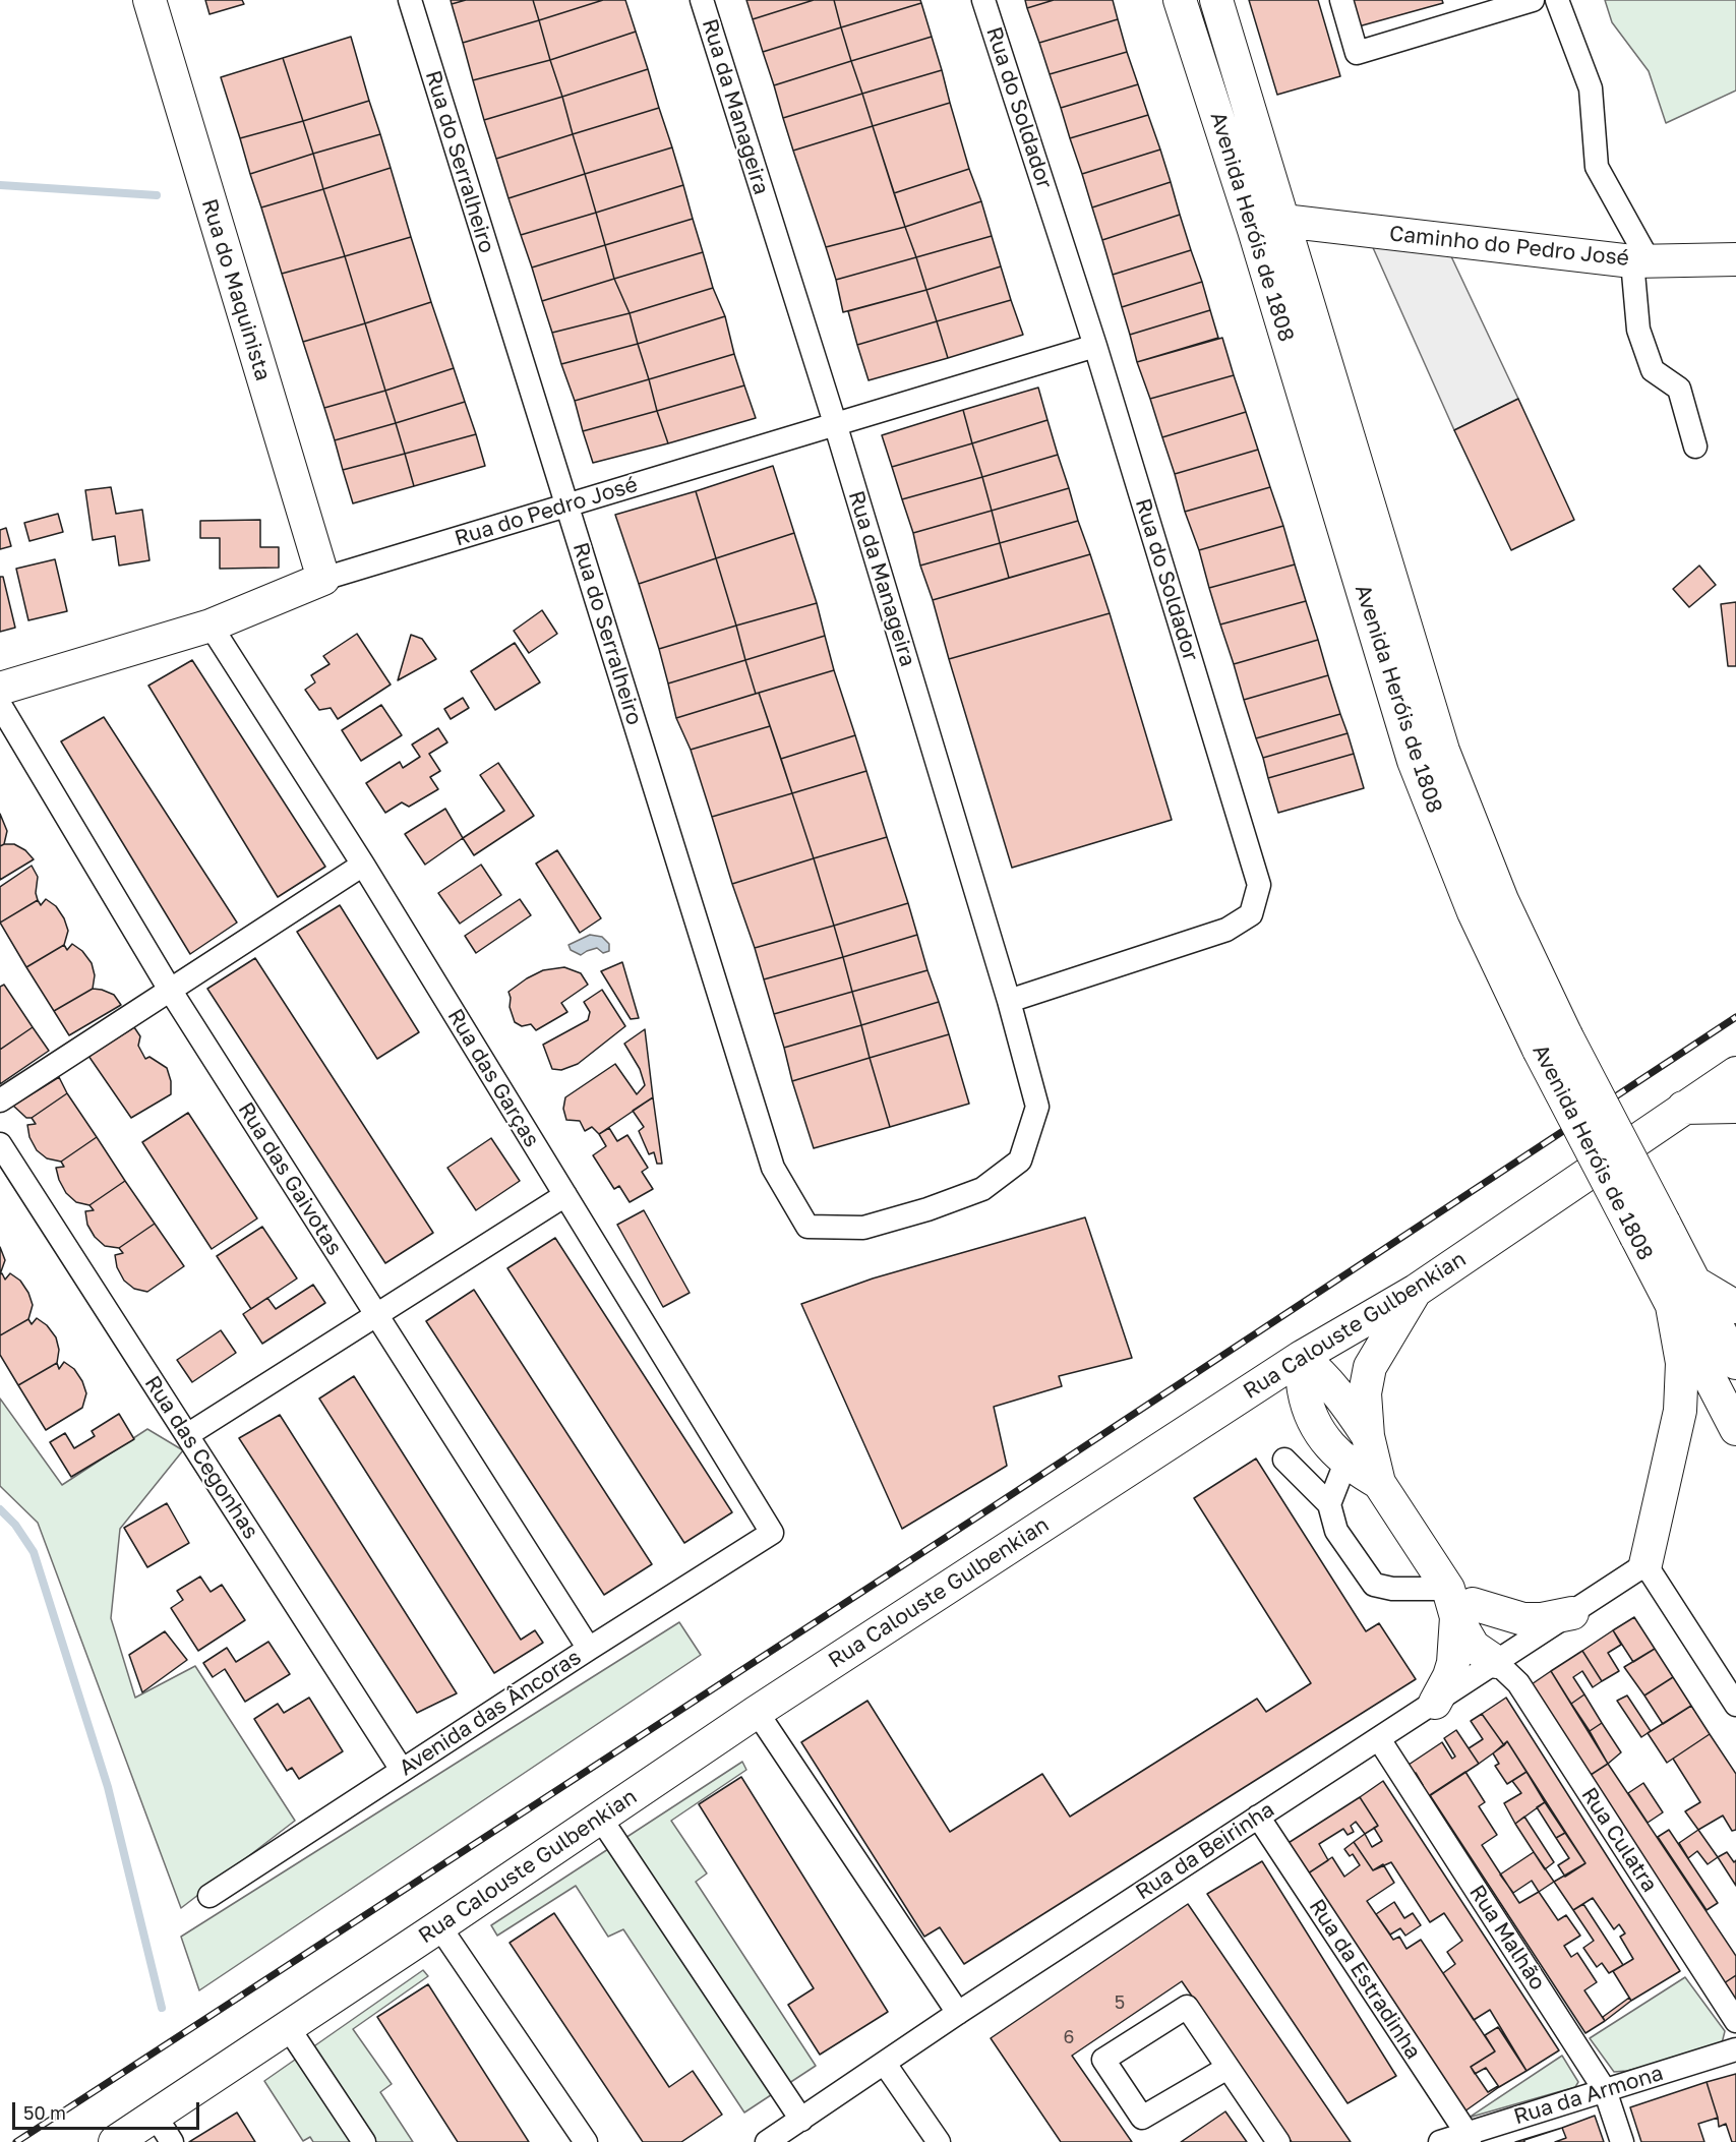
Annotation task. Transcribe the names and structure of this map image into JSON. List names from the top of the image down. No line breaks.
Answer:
{"streets":{"street":["Rua da Manageira","Rua do Soldador","Rua do Serralheiro","Avenida Heróis de 1808","Caminho do Pedro José","Rua do Maquinista","Rua do Pedro José","Rua das Garças","Rua das Gaivotas","Rua Calouste Gulbenkian","Rua das Cegonhas","Avenida das Âncoras","Rua Culatra","Rua da Beirinha","Rua Malhão","Rua da Estradinha","Rua da Armona"]},"crossings":[["Rua da Manageira","Rua do Soldador"],["Rua da Manageira","Rua do Serralheiro"],["Rua da Manageira","Rua do Pedro José"],["Rua do Soldador","Rua do Pedro José"],["Rua do Serralheiro","Rua do Pedro José"],["Avenida Heróis de 1808","Caminho do Pedro José"],["Rua do Maquinista","Rua do Pedro José"],["Rua do Pedro José","Rua das Garças"],["Rua das Garças","Avenida das Âncoras"],["Rua das Gaivotas","Avenida das Âncoras"],["Rua das Cegonhas","Avenida das Âncoras"],["Rua Culatra","Rua da Beirinha"],["Rua da Beirinha","Rua Malhão"],["Rua da Beirinha","Rua da Estradinha"],["Rua Malhão","Rua da Armona"],["Rua da Estradinha","Rua da Armona"]],"house_numbers":["5","6"],"scale_bar":"50 m"}
